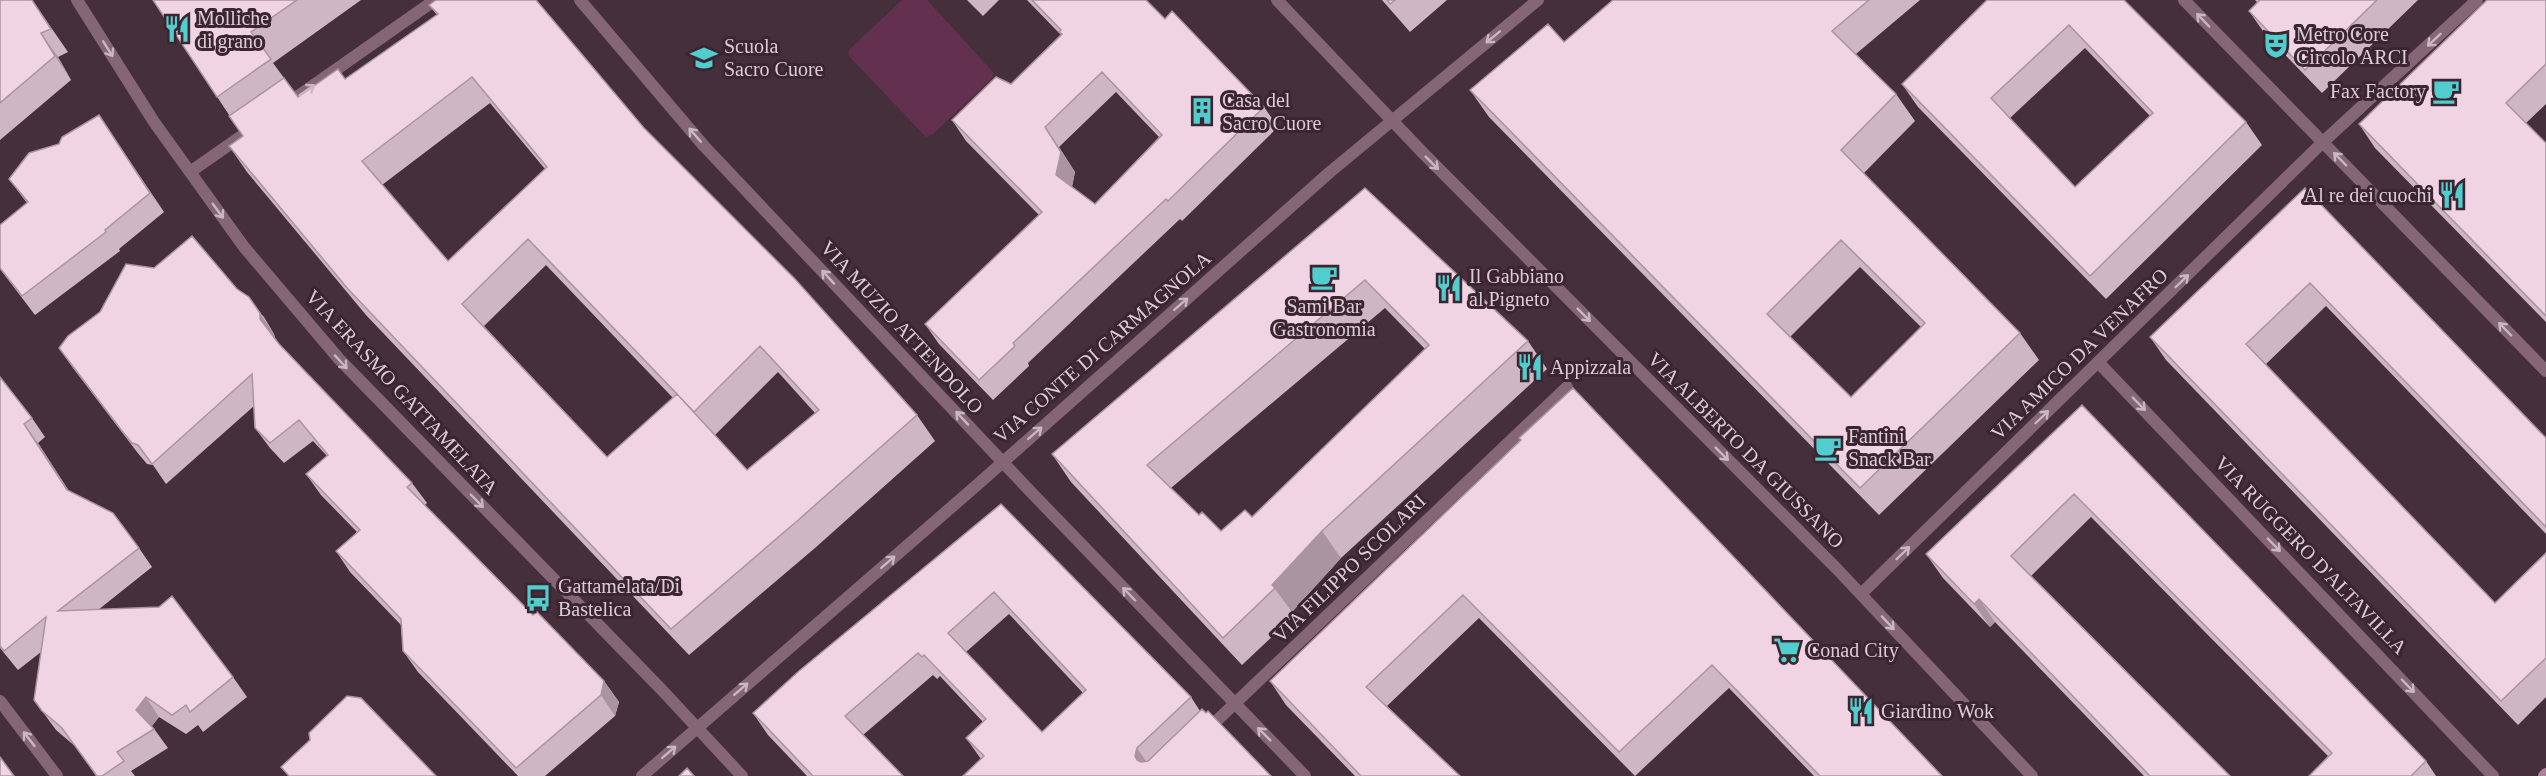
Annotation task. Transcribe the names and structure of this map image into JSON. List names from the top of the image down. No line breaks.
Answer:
{"streets":{"street":["VIA MUZIO ATTENDOLO","VIA CONTE DI CARMAGNOLA","VIA AMICO DA VENAFRO","VIA ERASMO GATTAMELATA","VIA ALBERTO DA GIUSSANO","VIA RUGGERO D'ALTAVILLA","VIA FILIPPO SCOLARI"]},"crossings":[["VIA MUZIO ATTENDOLO","VIA CONTE DI CARMAGNOLA"],["VIA MUZIO ATTENDOLO","VIA FILIPPO SCOLARI"],["VIA CONTE DI CARMAGNOLA","VIA ERASMO GATTAMELATA"],["VIA CONTE DI CARMAGNOLA","VIA ALBERTO DA GIUSSANO"],["VIA AMICO DA VENAFRO","VIA ALBERTO DA GIUSSANO"],["VIA AMICO DA VENAFRO","VIA RUGGERO D'ALTAVILLA"]],"one_way":["VIA MUZIO ATTENDOLO","VIA ERASMO GATTAMELATA","VIA ALBERTO DA GIUSSANO","VIA RUGGERO D'ALTAVILLA"],"places":{"restaurant":["Molliche di grano","Al re dei cuochi","Il Gabbiano al Pigneto","Appizzala","Giardino Wok"],"theatre":["Metro Core Circolo ARCI"],"school or university":["Scuola Sacro Cuore"],"cafe":["Fax Factory","Sami Bar Gastronomia","Fantini Snack Bar"],"building":["Casa del Sacro Cuore"],"bus stop":["Gattamelata/Di Bastelica"],"supermarket":["Conad City"]}}
